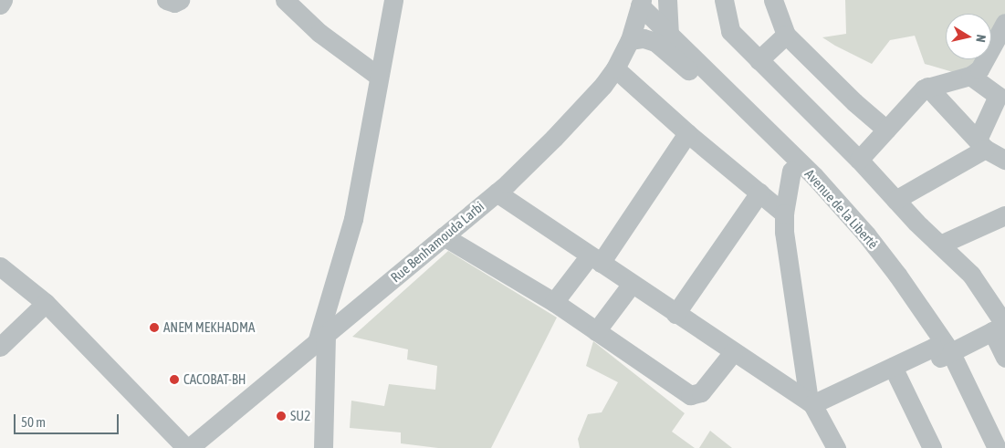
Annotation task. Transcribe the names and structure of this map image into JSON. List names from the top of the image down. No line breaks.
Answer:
{"streets":{"street":["Avenue de la Liberté","Rue Benhamouda Larbi"]},"crossings":[["Avenue de la Liberté","Rue Benhamouda Larbi"]],"places":["ANEM MEKHADMA","CACOBAT-BH","SU2"],"scale_bar":"50 m","north":"right"}
